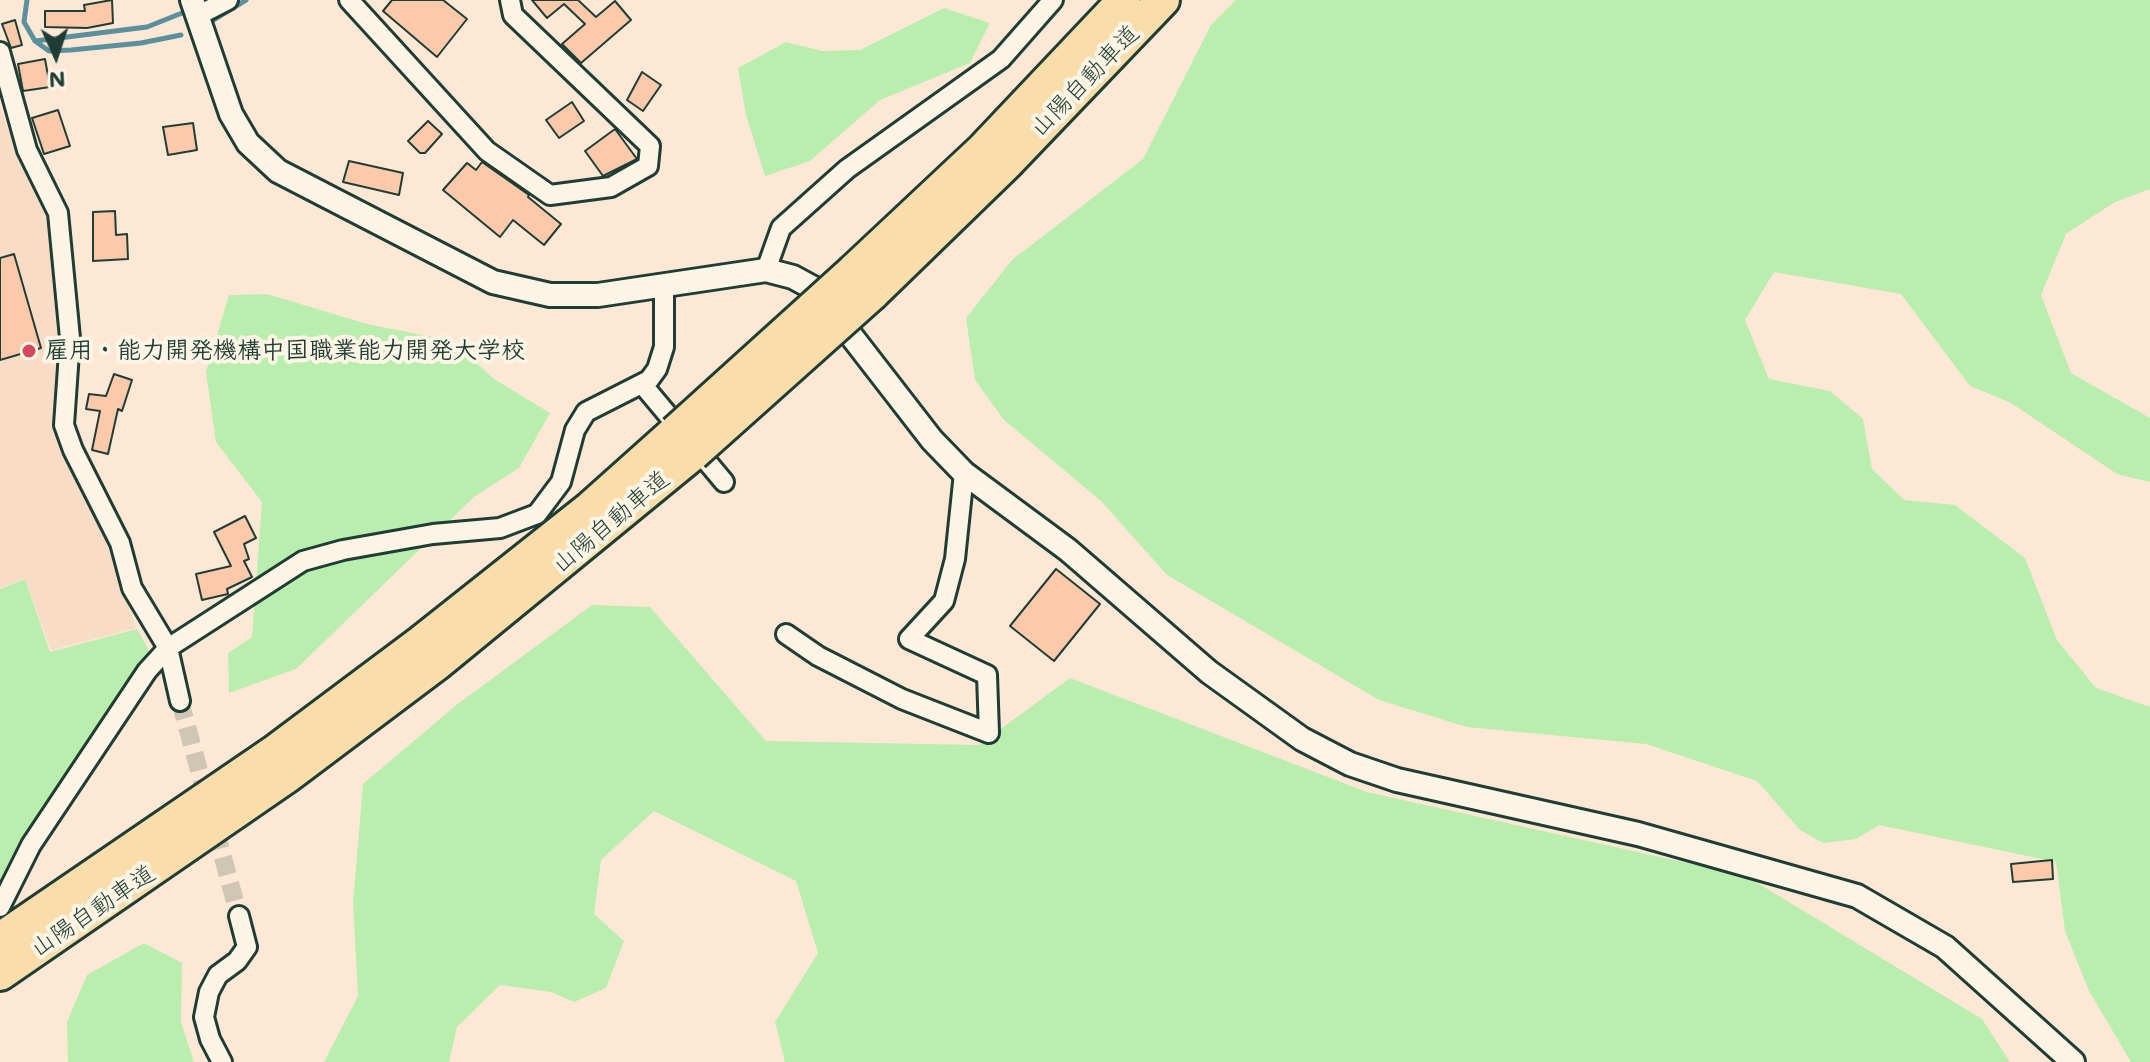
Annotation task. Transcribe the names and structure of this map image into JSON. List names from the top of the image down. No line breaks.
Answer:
{"streets":{"highway":["山陽自動車道"]},"places":["雇用・能力開発機構中国職業能力開発大学校"],"north":"bottom"}
